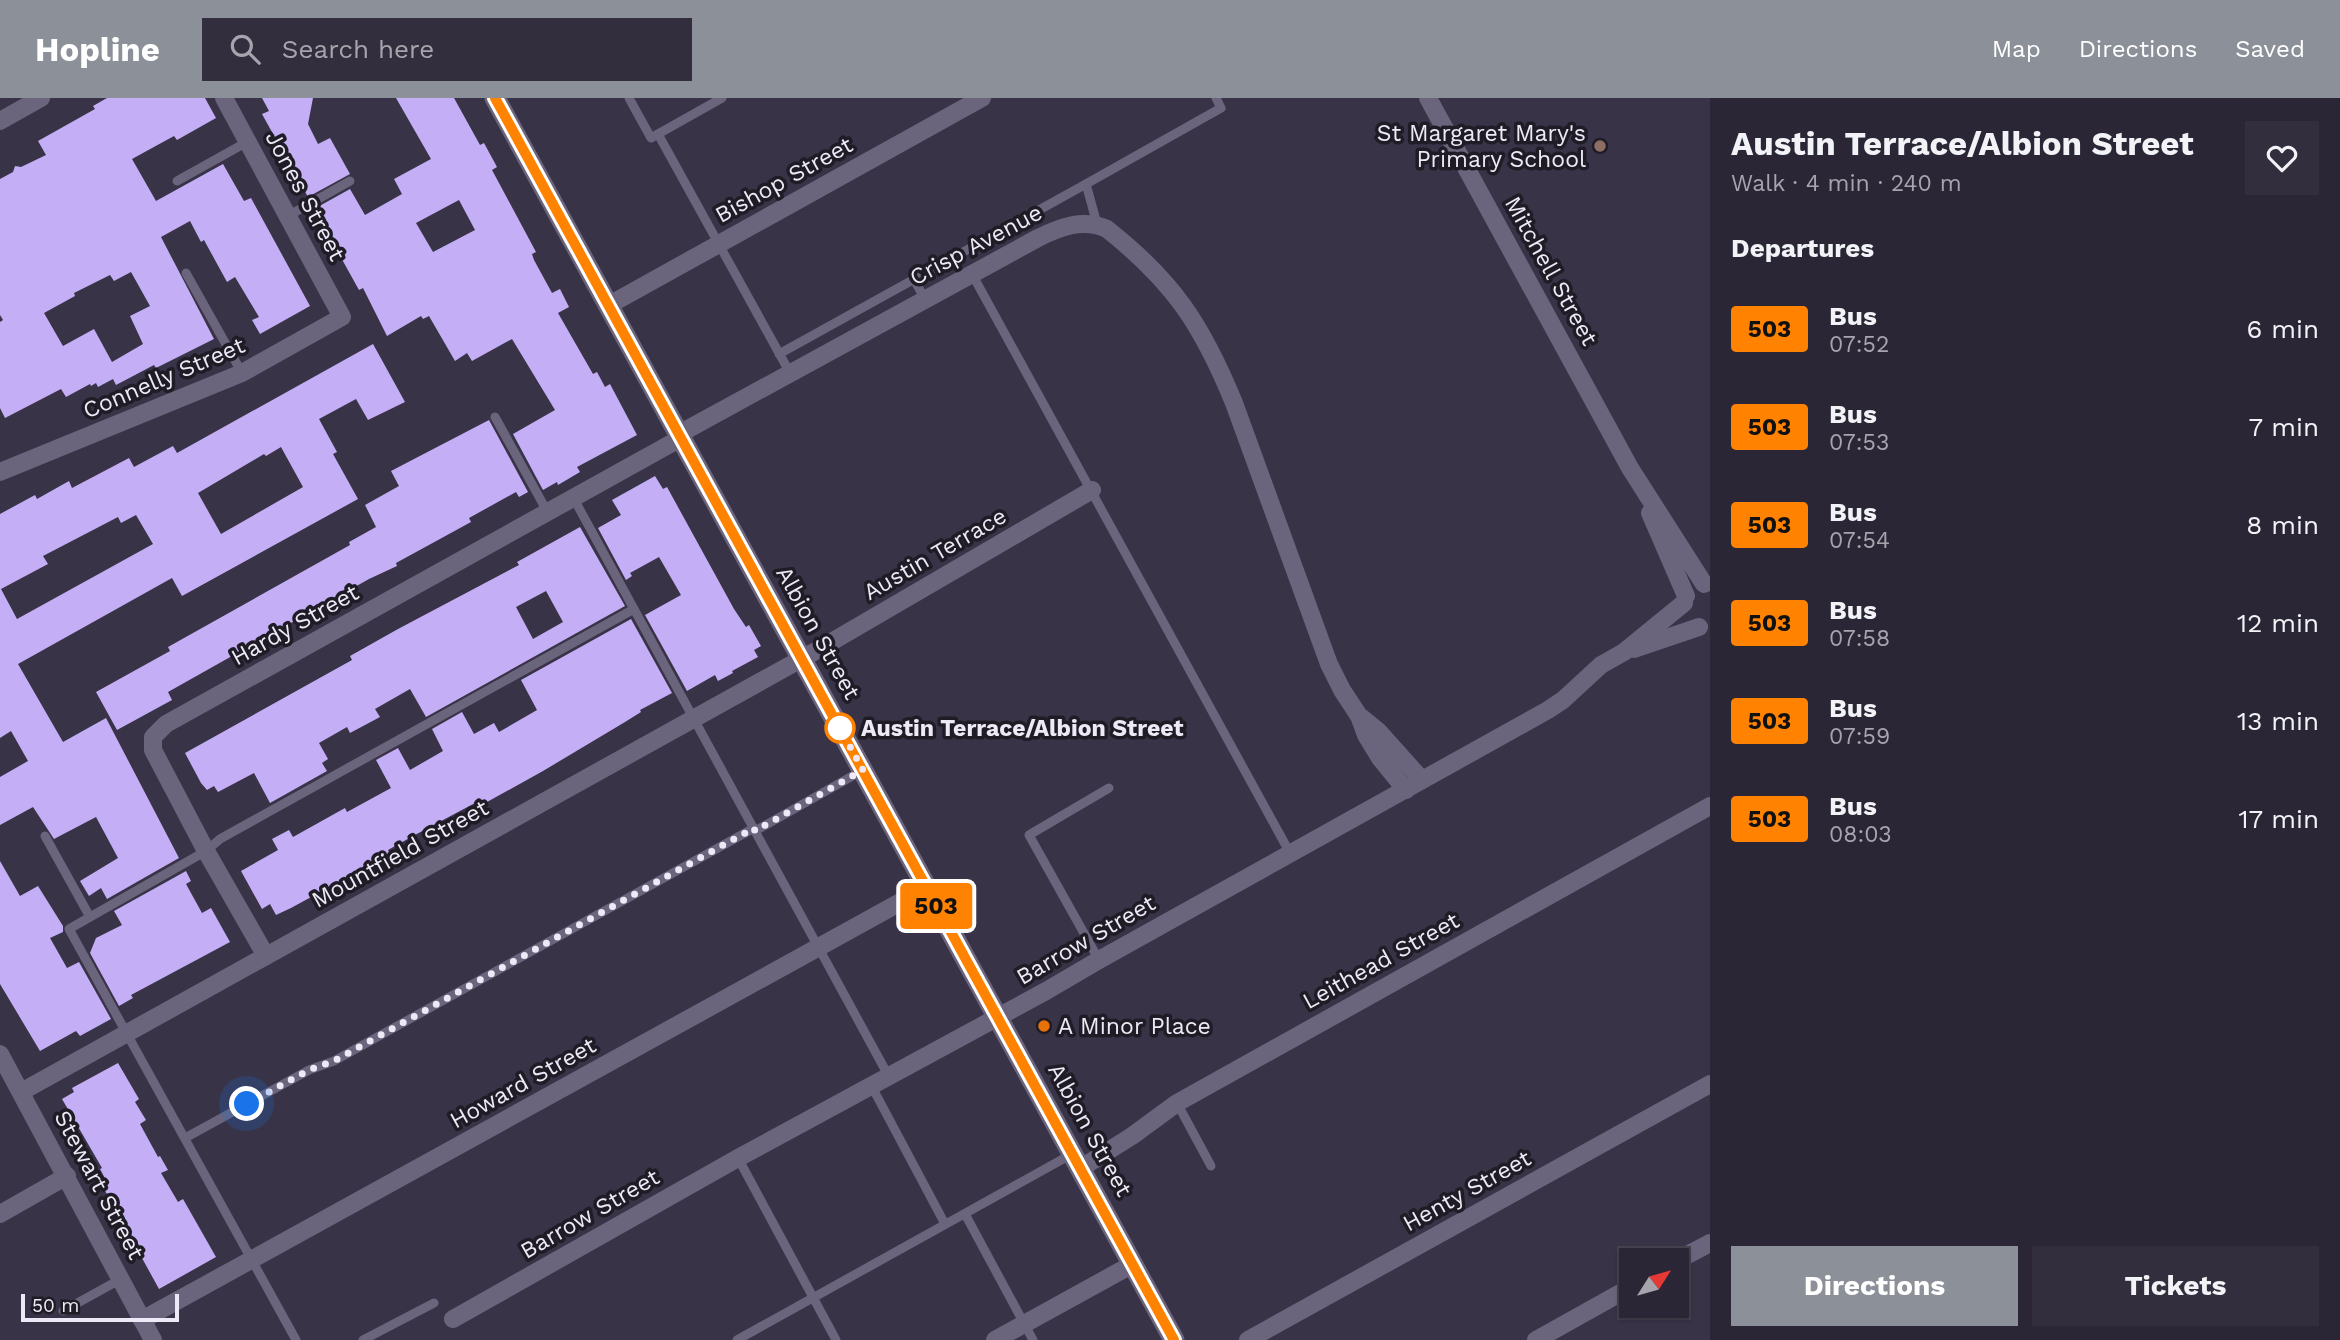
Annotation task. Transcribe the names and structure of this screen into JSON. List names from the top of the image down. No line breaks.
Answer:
{"streets":{"street":["Bishop Street","Jones Street","Crisp Avenue","Mitchell Street","Connelly Street","Austin Terrace","Hardy Street","Albion Street","Mountfield Street","Barrow Street","Leithead Street","Howard Street","Stewart Street","Henty Street"]},"crossings":[["Bishop Street","Albion Street"],["Jones Street","Connelly Street"],["Crisp Avenue","Hardy Street"],["Crisp Avenue","Albion Street"],["Mitchell Street","Barrow Street"],["Austin Terrace","Albion Street"],["Austin Terrace","Mountfield Street"],["Hardy Street","Albion Street"],["Hardy Street","Mountfield Street"],["Albion Street","Mountfield Street"],["Albion Street","Barrow Street"],["Albion Street","Leithead Street"],["Albion Street","Howard Street"],["Mountfield Street","Stewart Street"],["Howard Street","Stewart Street"]],"places":["St Margaret Mary's Primary School","Austin Terrace/Albion Street","A Minor Place"],"lines":["bus line 503"],"scale_bar":"50 m","north":"top right","page":{"header":"Hopline","search":"Search here","nav":["Map","Directions","Saved"],"on_map":"503","heading":[["Austin Terrace/Albion Street","Walk · 4 min · 240 m"],"Departures"],"list":[{"mark":"503","name":"Bus","note":"07:52","value":"6 min"},{"mark":"503","name":"Bus","note":"07:53","value":"7 min"},{"mark":"503","name":"Bus","note":"07:54","value":"8 min"},{"mark":"503","name":"Bus","note":"07:58","value":"12 min"},{"mark":"503","name":"Bus","note":"07:59","value":"13 min"},{"mark":"503","name":"Bus","note":"08:03","value":"17 min"}],"buttons":["Directions","Tickets"],"scale":"50 m"}}
